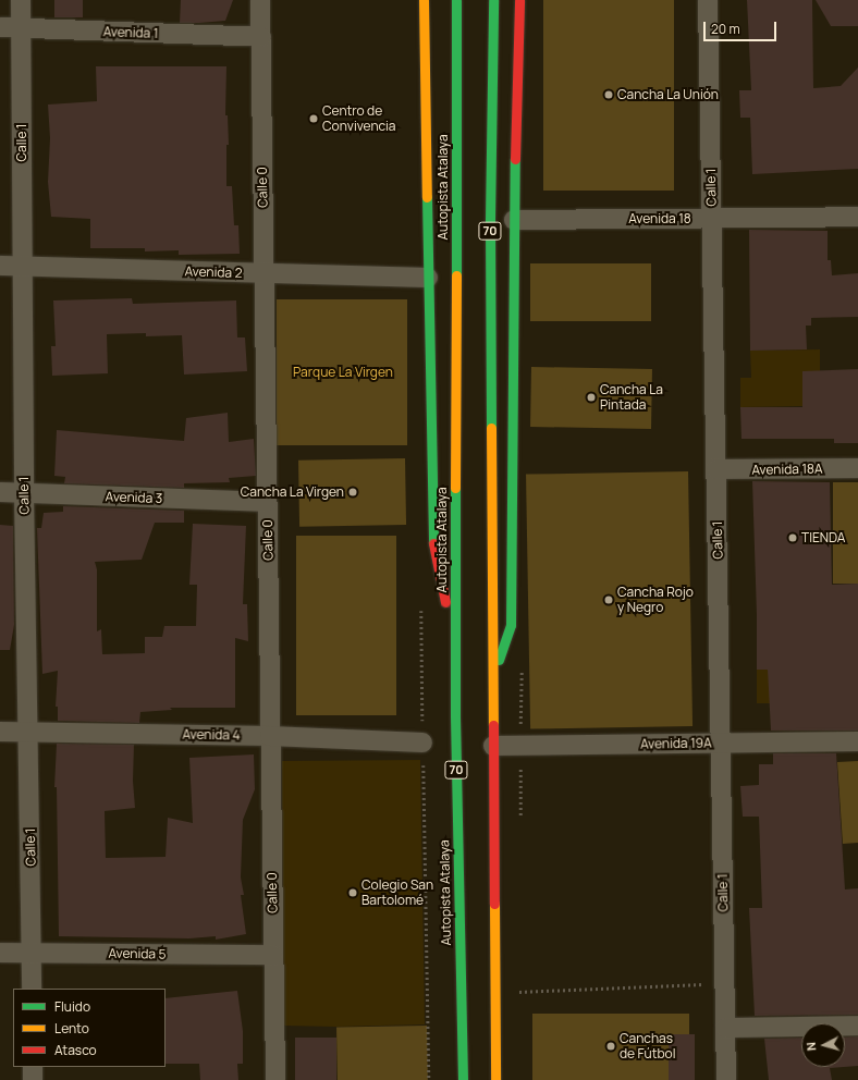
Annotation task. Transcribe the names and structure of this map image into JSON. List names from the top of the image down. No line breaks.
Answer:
{"streets":{"main road":["Autopista Atalaya","70"],"street":["Avenida 1","Calle 1","Calle 0","Avenida 18","Avenida 2","Avenida 18A","Avenida 3","Avenida 4","Avenida 19A","Avenida 5"]},"crossings":[["Avenida 1","Calle 1"],["Avenida 1","Calle 0"],["Calle 1","Avenida 18"],["Calle 1","Avenida 2"],["Calle 1","Avenida 18A"],["Calle 1","Avenida 3"],["Calle 1","Avenida 4"],["Calle 1","Avenida 19A"],["Calle 1","Avenida 5"],["Calle 0","Avenida 2"],["Calle 0","Avenida 3"],["Calle 0","Avenida 4"],["Calle 0","Avenida 5"],["70","Avenida 19A"]],"parks":["Parque La Virgen"],"places":["Cancha La Unión","Centro de Convivencia","Cancha La Pintada","Cancha La Virgen","TIENDA","Cancha Rojo y Negro","Colegio San Bartolomé","Canchas de Fútbol"],"legend":["Fluido","Lento","Atasco"],"scale_bar":"20 m","north":"left"}
